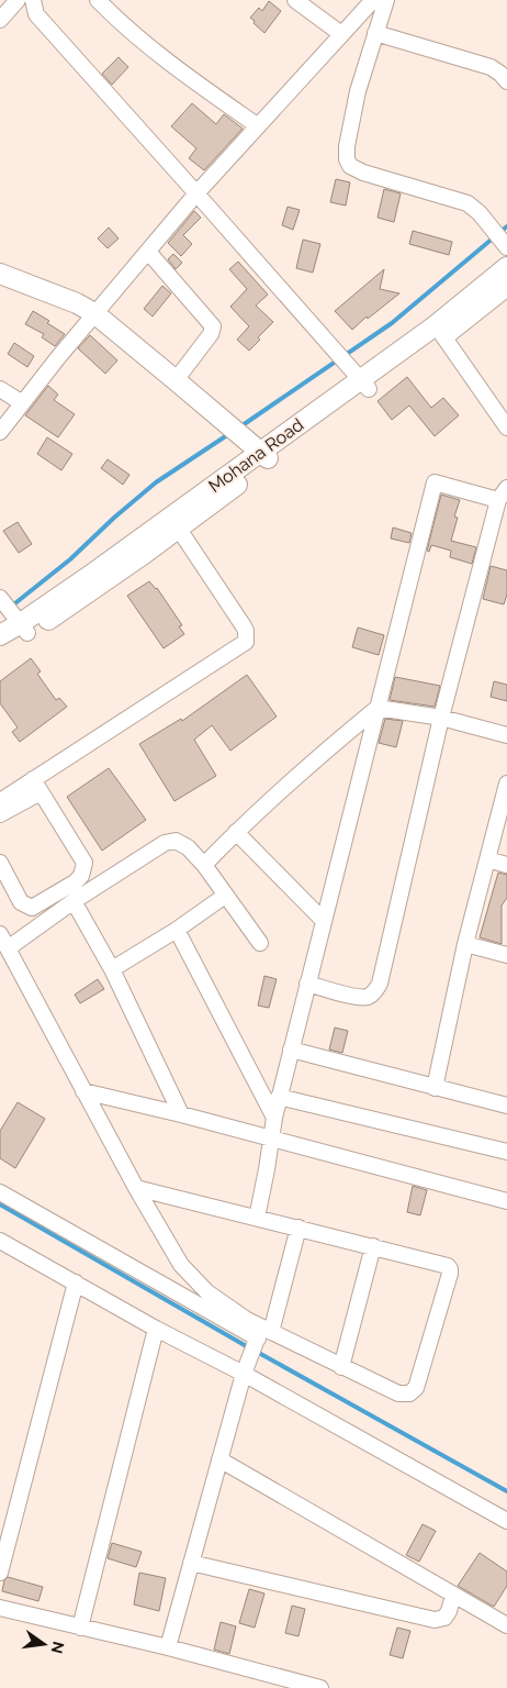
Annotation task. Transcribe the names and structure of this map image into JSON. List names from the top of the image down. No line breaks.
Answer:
{"streets":{"street":["Mohana Road"]},"north":"right"}
